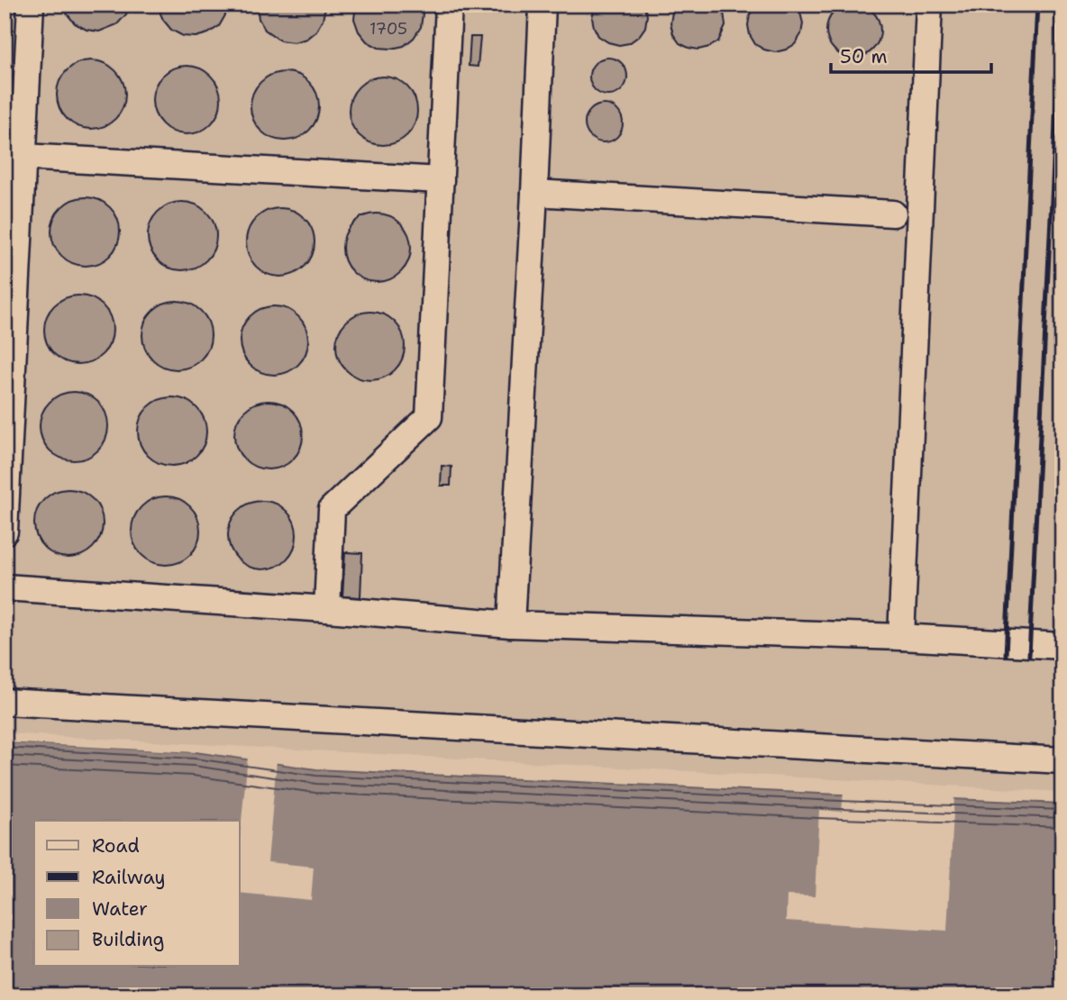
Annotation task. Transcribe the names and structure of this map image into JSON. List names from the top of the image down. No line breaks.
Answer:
{"house_numbers":["1705"],"legend":["Road","Railway","Water","Building"],"scale_bar":"50 m"}
